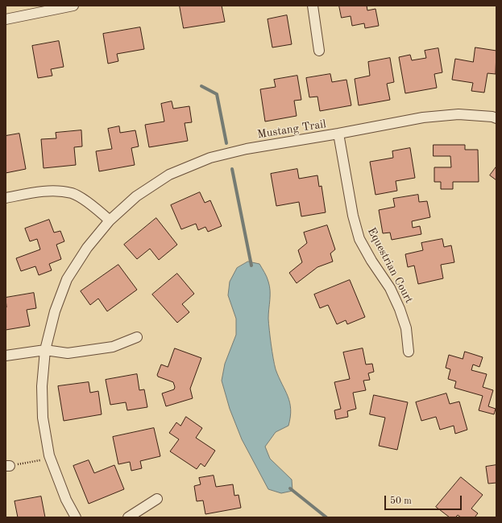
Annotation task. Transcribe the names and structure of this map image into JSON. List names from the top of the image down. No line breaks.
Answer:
{"streets":{"street":["Mustang Trail","Equestrian Court"]},"crossings":[["Mustang Trail","Equestrian Court"]],"scale_bar":"50 m"}
